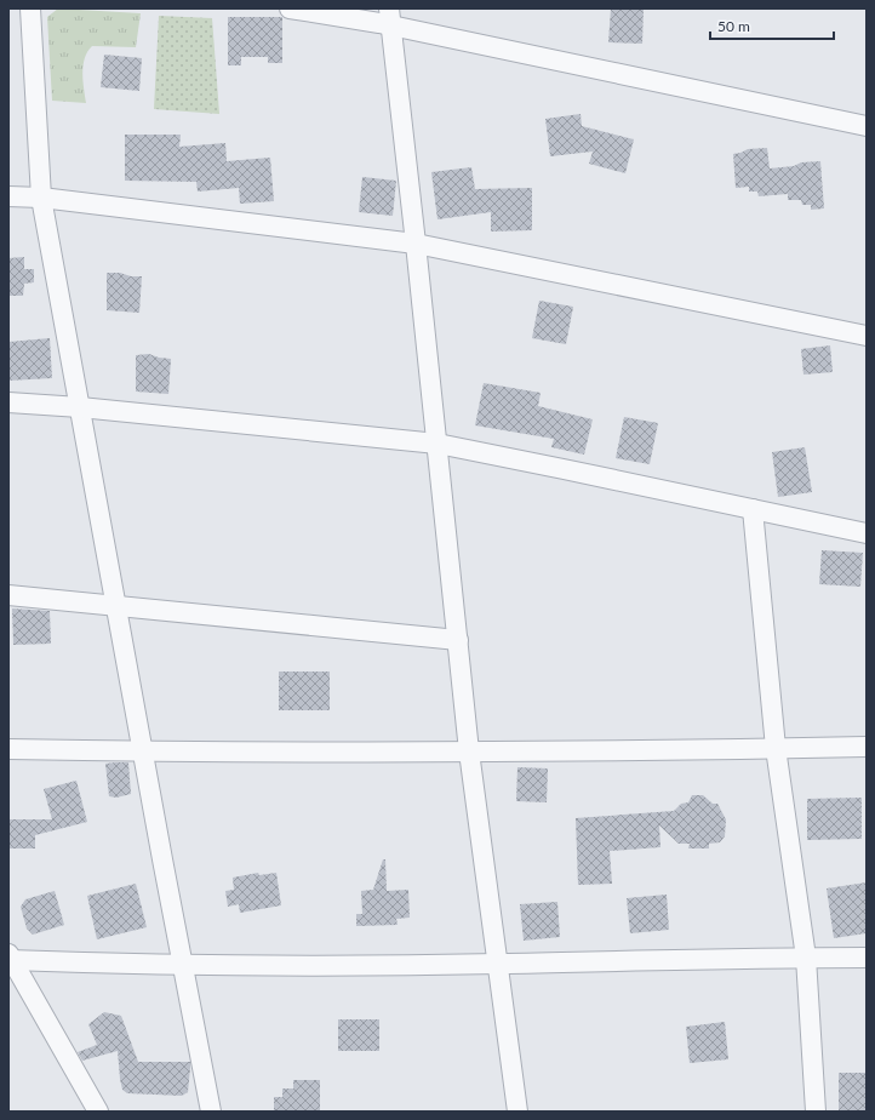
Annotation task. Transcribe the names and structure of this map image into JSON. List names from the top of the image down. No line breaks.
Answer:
{"scale_bar":"50 m"}
